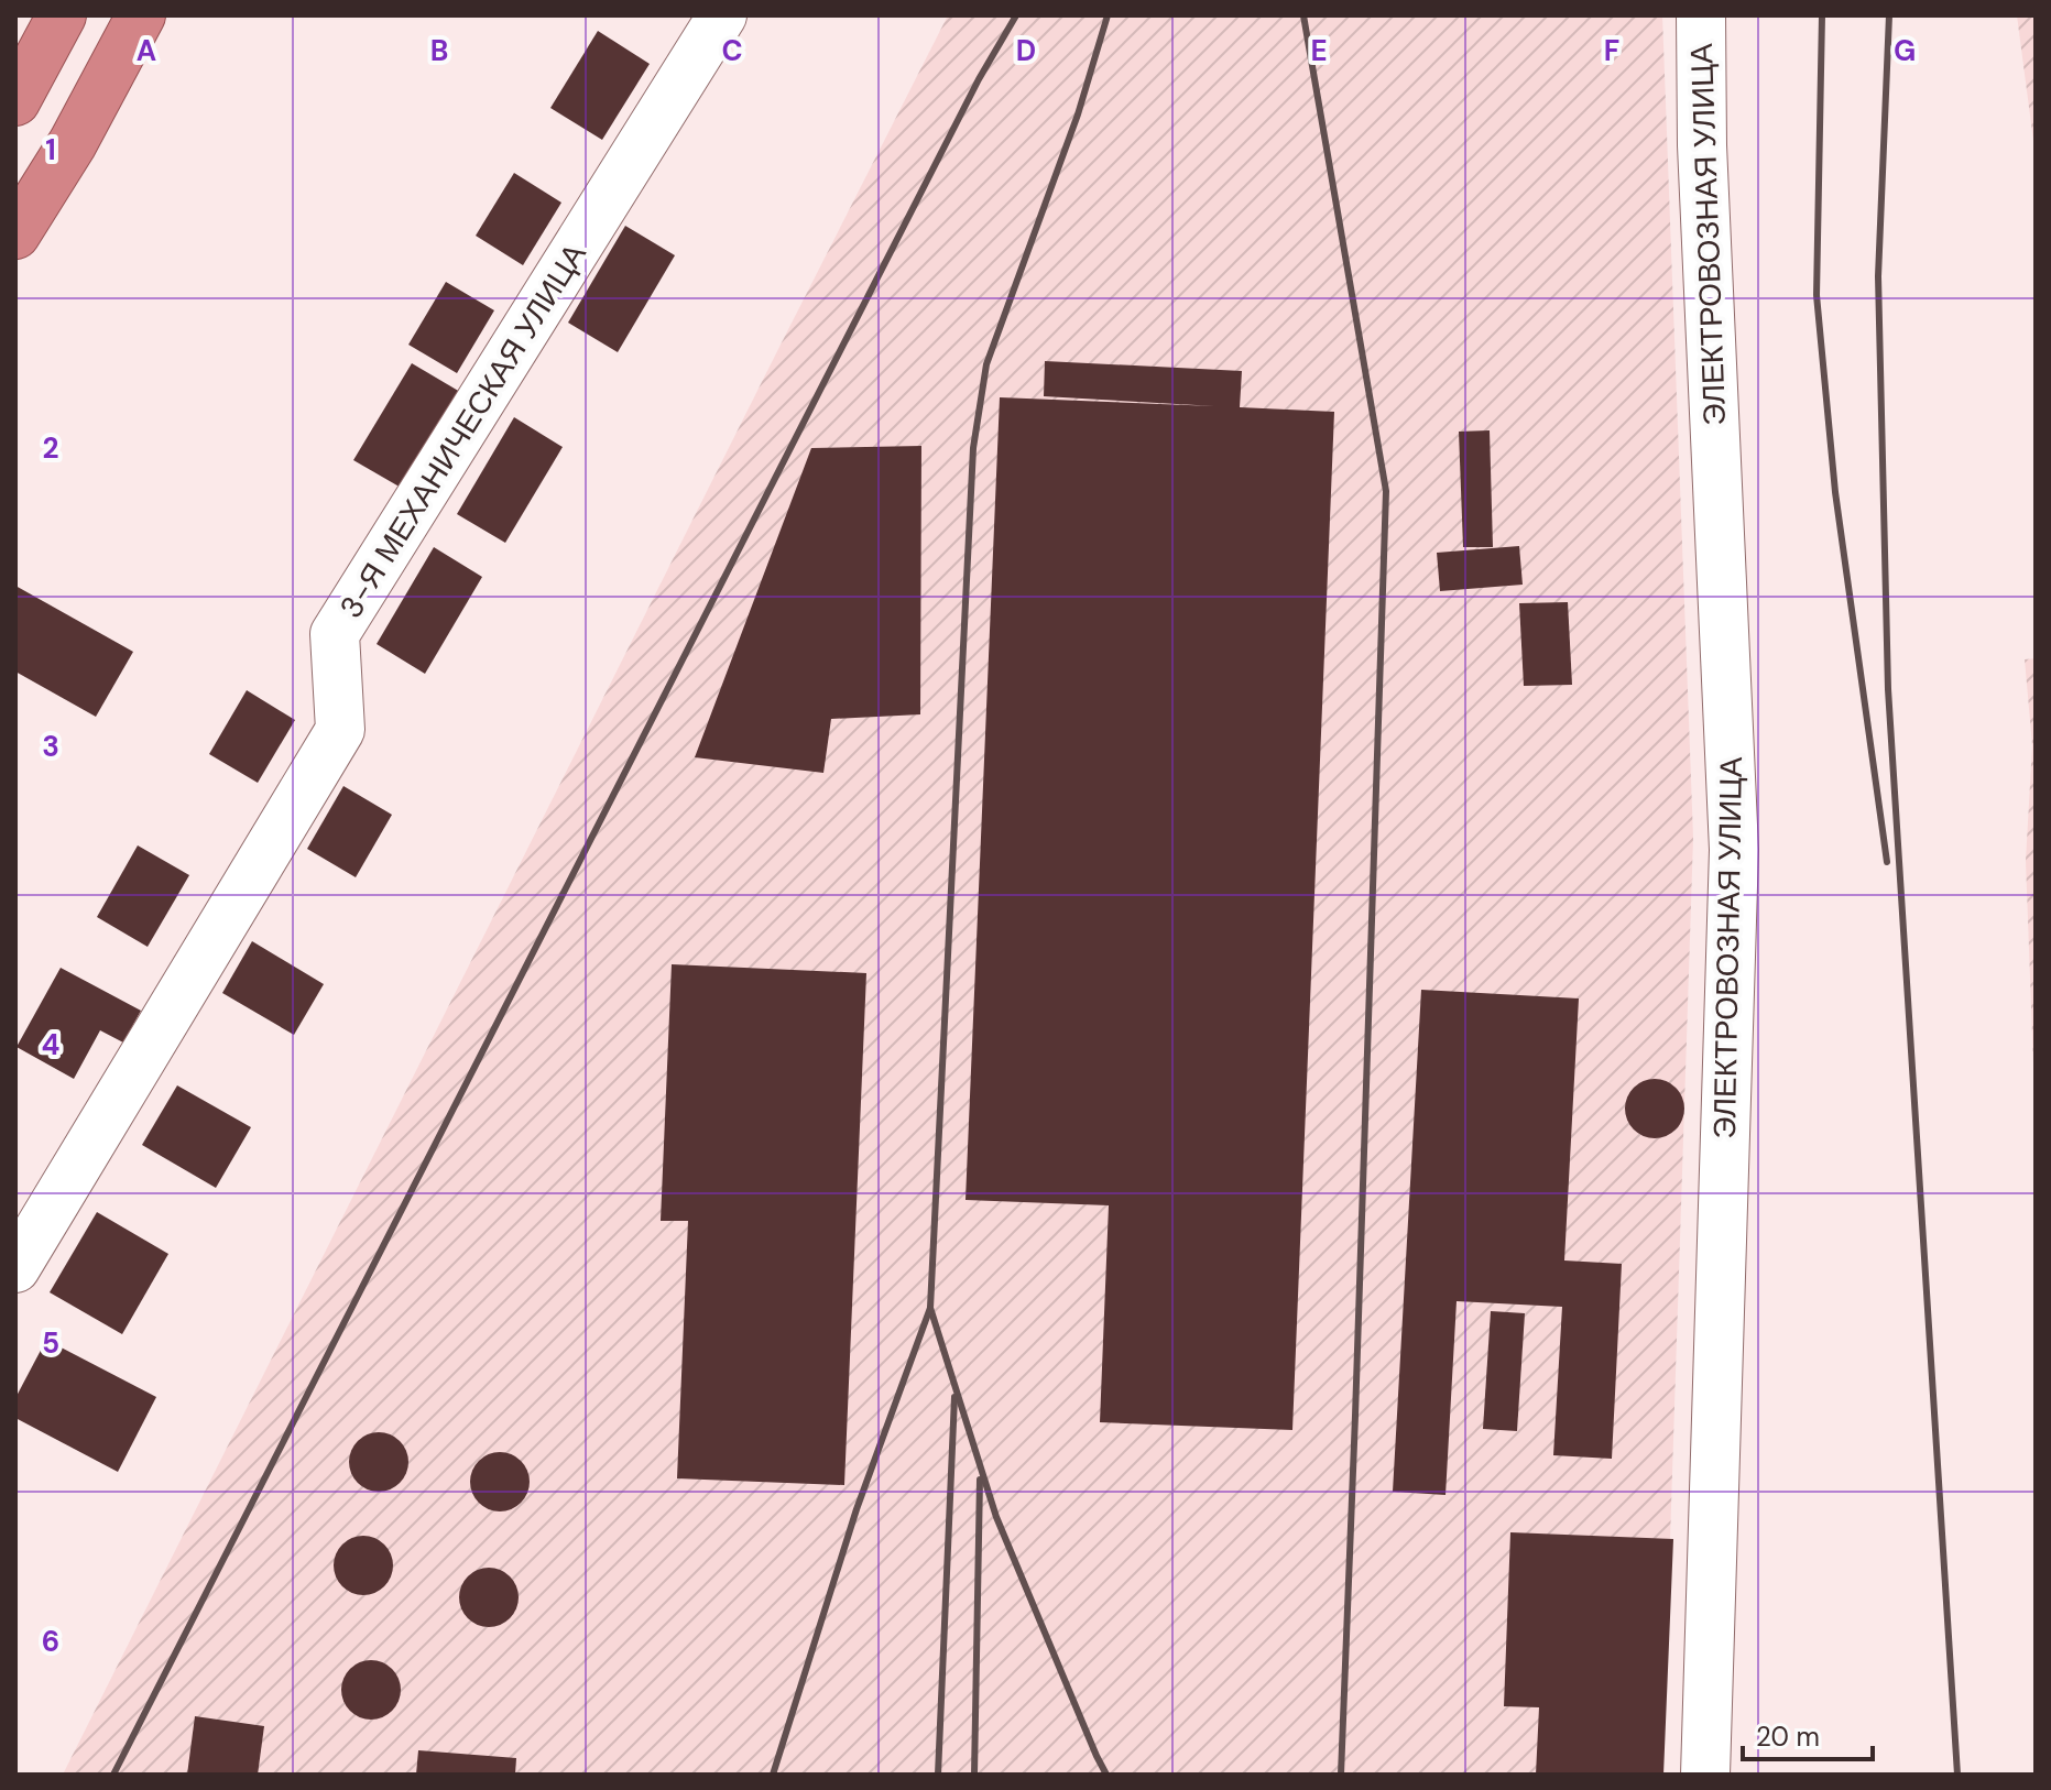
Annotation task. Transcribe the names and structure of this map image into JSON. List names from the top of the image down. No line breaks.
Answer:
{"streets":{"street":["ЭЛЕКТРОВОЗНАЯ УЛИЦА","3-Я МЕХАНИЧЕСКАЯ УЛИЦА"]},"scale_bar":"20 m","grid":{"columns":["A","B","C","D","E","F","G"],"rows":["1","2","3","4","5","6"]}}
